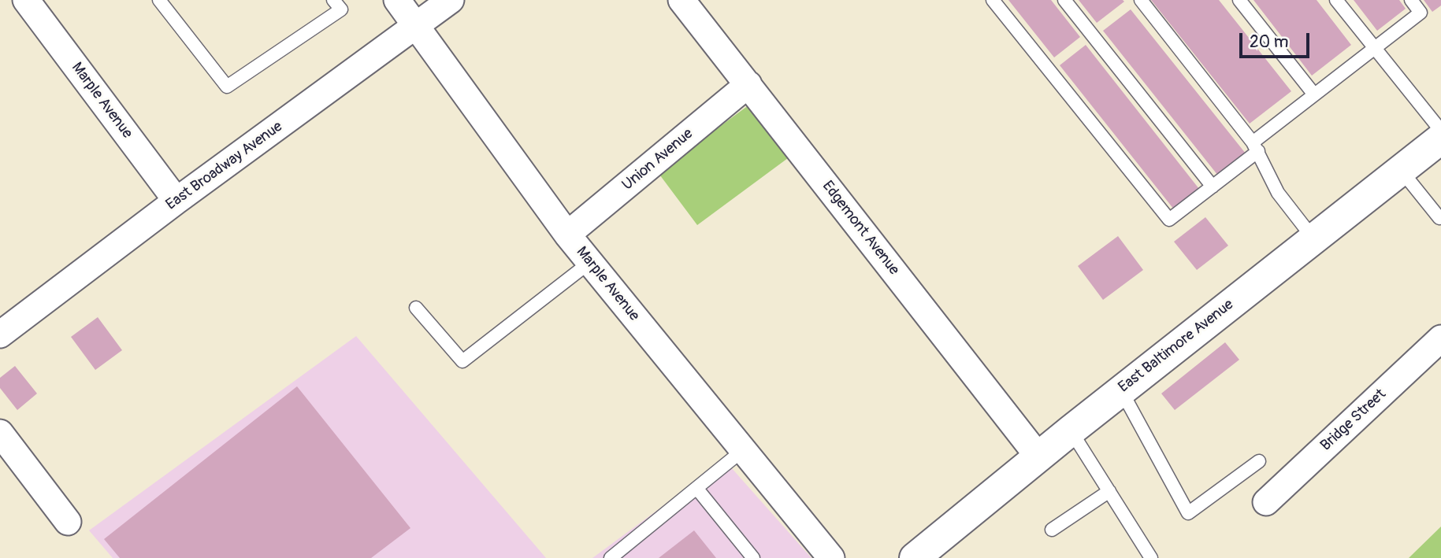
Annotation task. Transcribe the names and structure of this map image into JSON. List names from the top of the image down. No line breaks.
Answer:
{"streets":{"main road":["East Baltimore Avenue"],"street":["Marple Avenue","Union Avenue","East Broadway Avenue","Edgemont Avenue","Bridge Street"]},"crossings":[["Marple Avenue","Union Avenue"],["Marple Avenue","East Broadway Avenue"],["Union Avenue","Edgemont Avenue"],["Edgemont Avenue","East Baltimore Avenue"]],"scale_bar":"20 m"}
